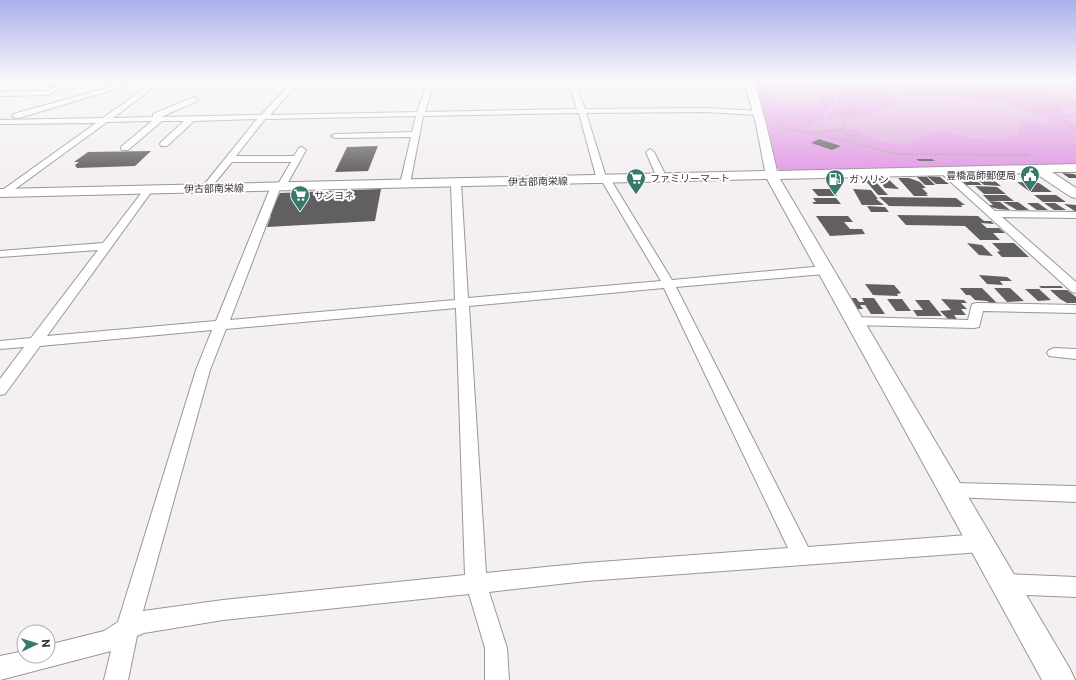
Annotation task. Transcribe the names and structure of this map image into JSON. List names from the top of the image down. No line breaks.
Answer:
{"streets":{"main road":["伊古部南栄線"]},"places":{"public building":["豊橋高師郵便局"],"supermarket":["ファミリーマート","サンヨネ"],"fuel station":["ガソリン"]},"north":"right"}
